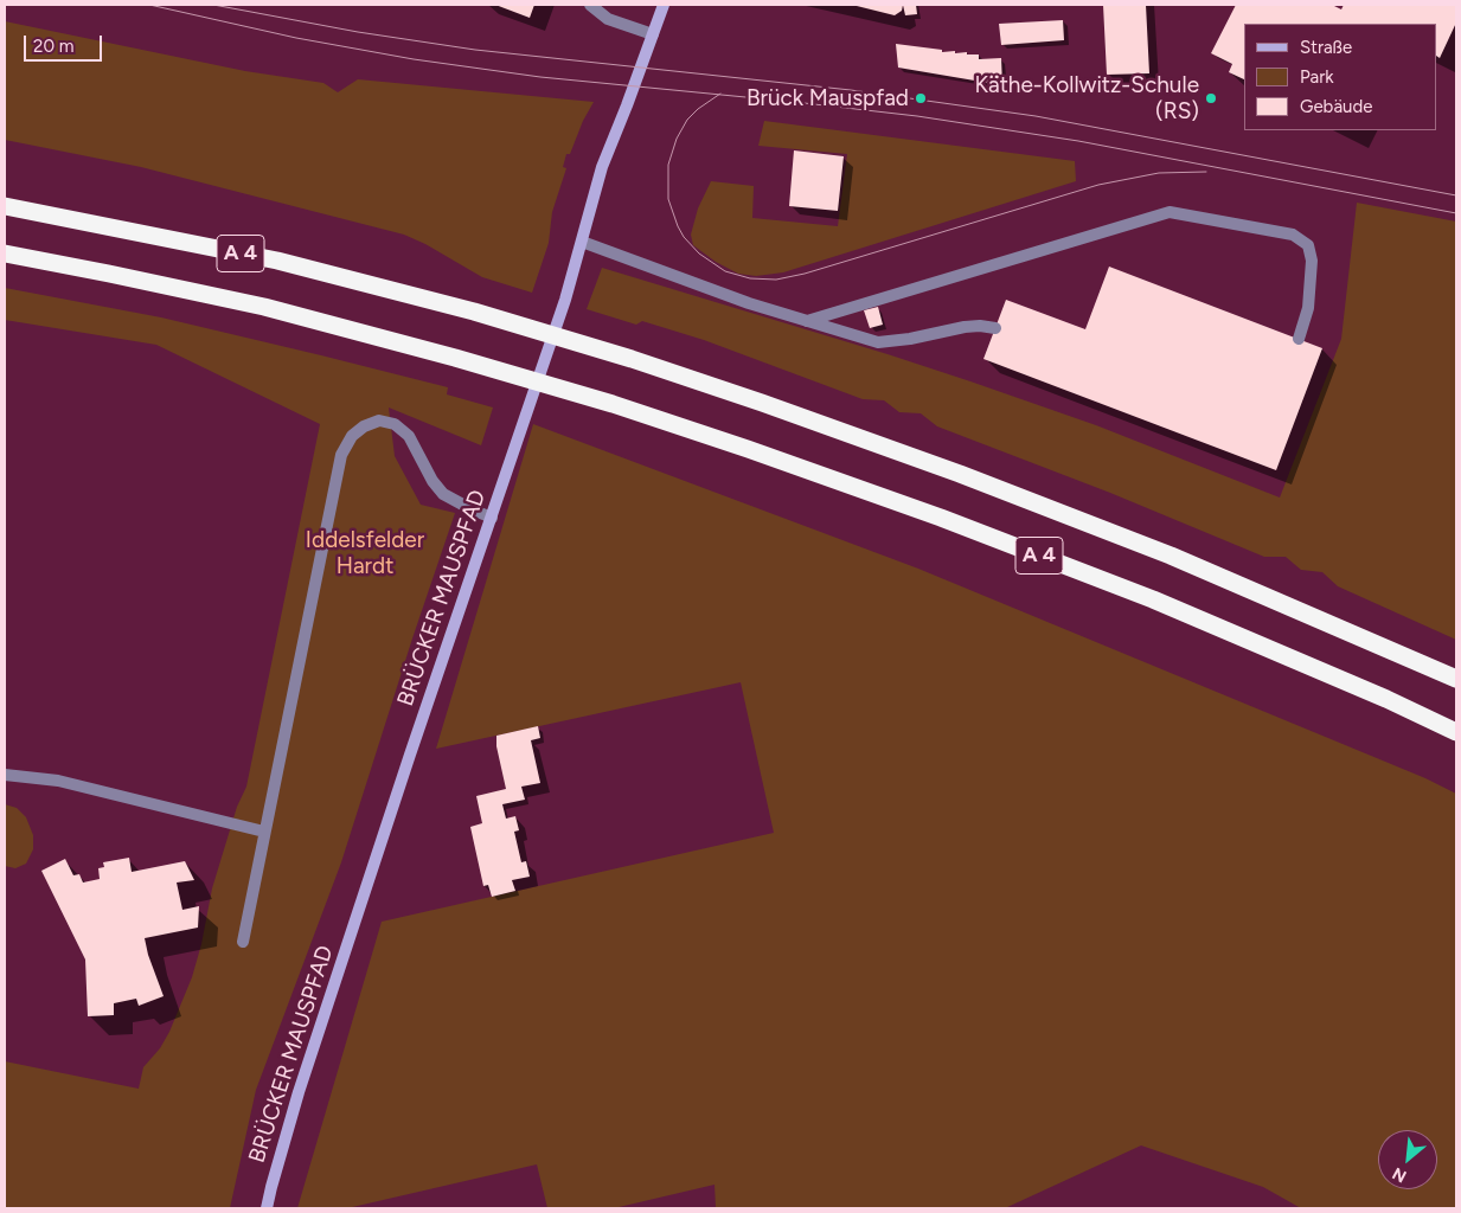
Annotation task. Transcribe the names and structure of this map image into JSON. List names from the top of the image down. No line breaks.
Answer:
{"streets":{"highway":["A 4"],"main road":["BRÜCKER MAUSPFAD"]},"parks":["Iddelsfelder Hardt"],"places":["Brück Mauspfad","Käthe-Kollwitz-Schule (RS)"],"legend":["Straße","Park","Gebäude"],"scale_bar":"20 m","north":"bottom left"}
